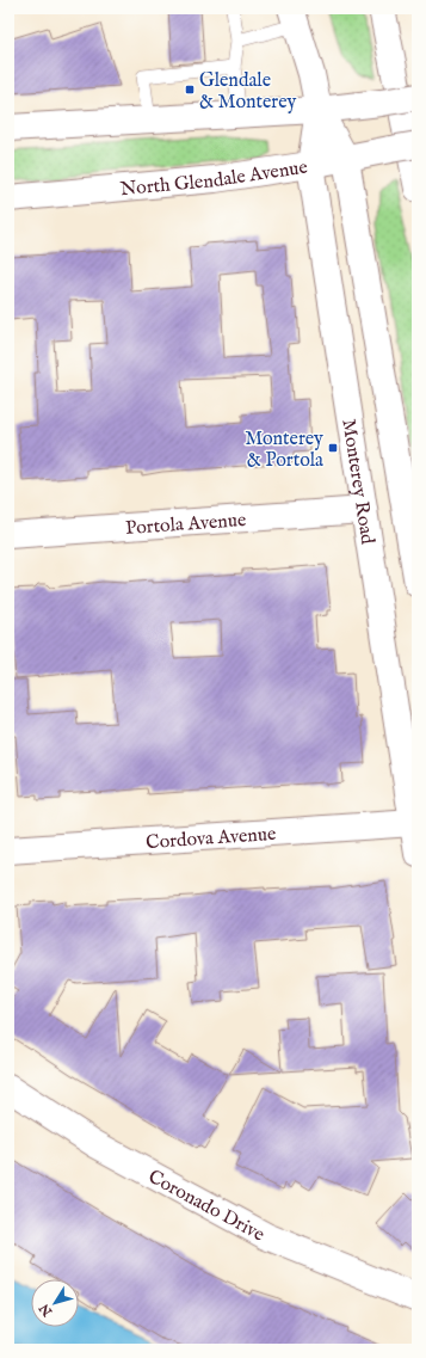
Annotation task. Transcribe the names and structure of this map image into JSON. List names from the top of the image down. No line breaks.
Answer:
{"streets":{"main road":["North Glendale Avenue","Monterey Road","Portola Avenue","Cordova Avenue","Coronado Drive"]},"crossings":[["North Glendale Avenue","Monterey Road"],["Monterey Road","Portola Avenue"],["Monterey Road","Cordova Avenue"]],"places":{"transit":["Glendale & Monterey","Monterey & Portola"]},"north":"bottom left"}
